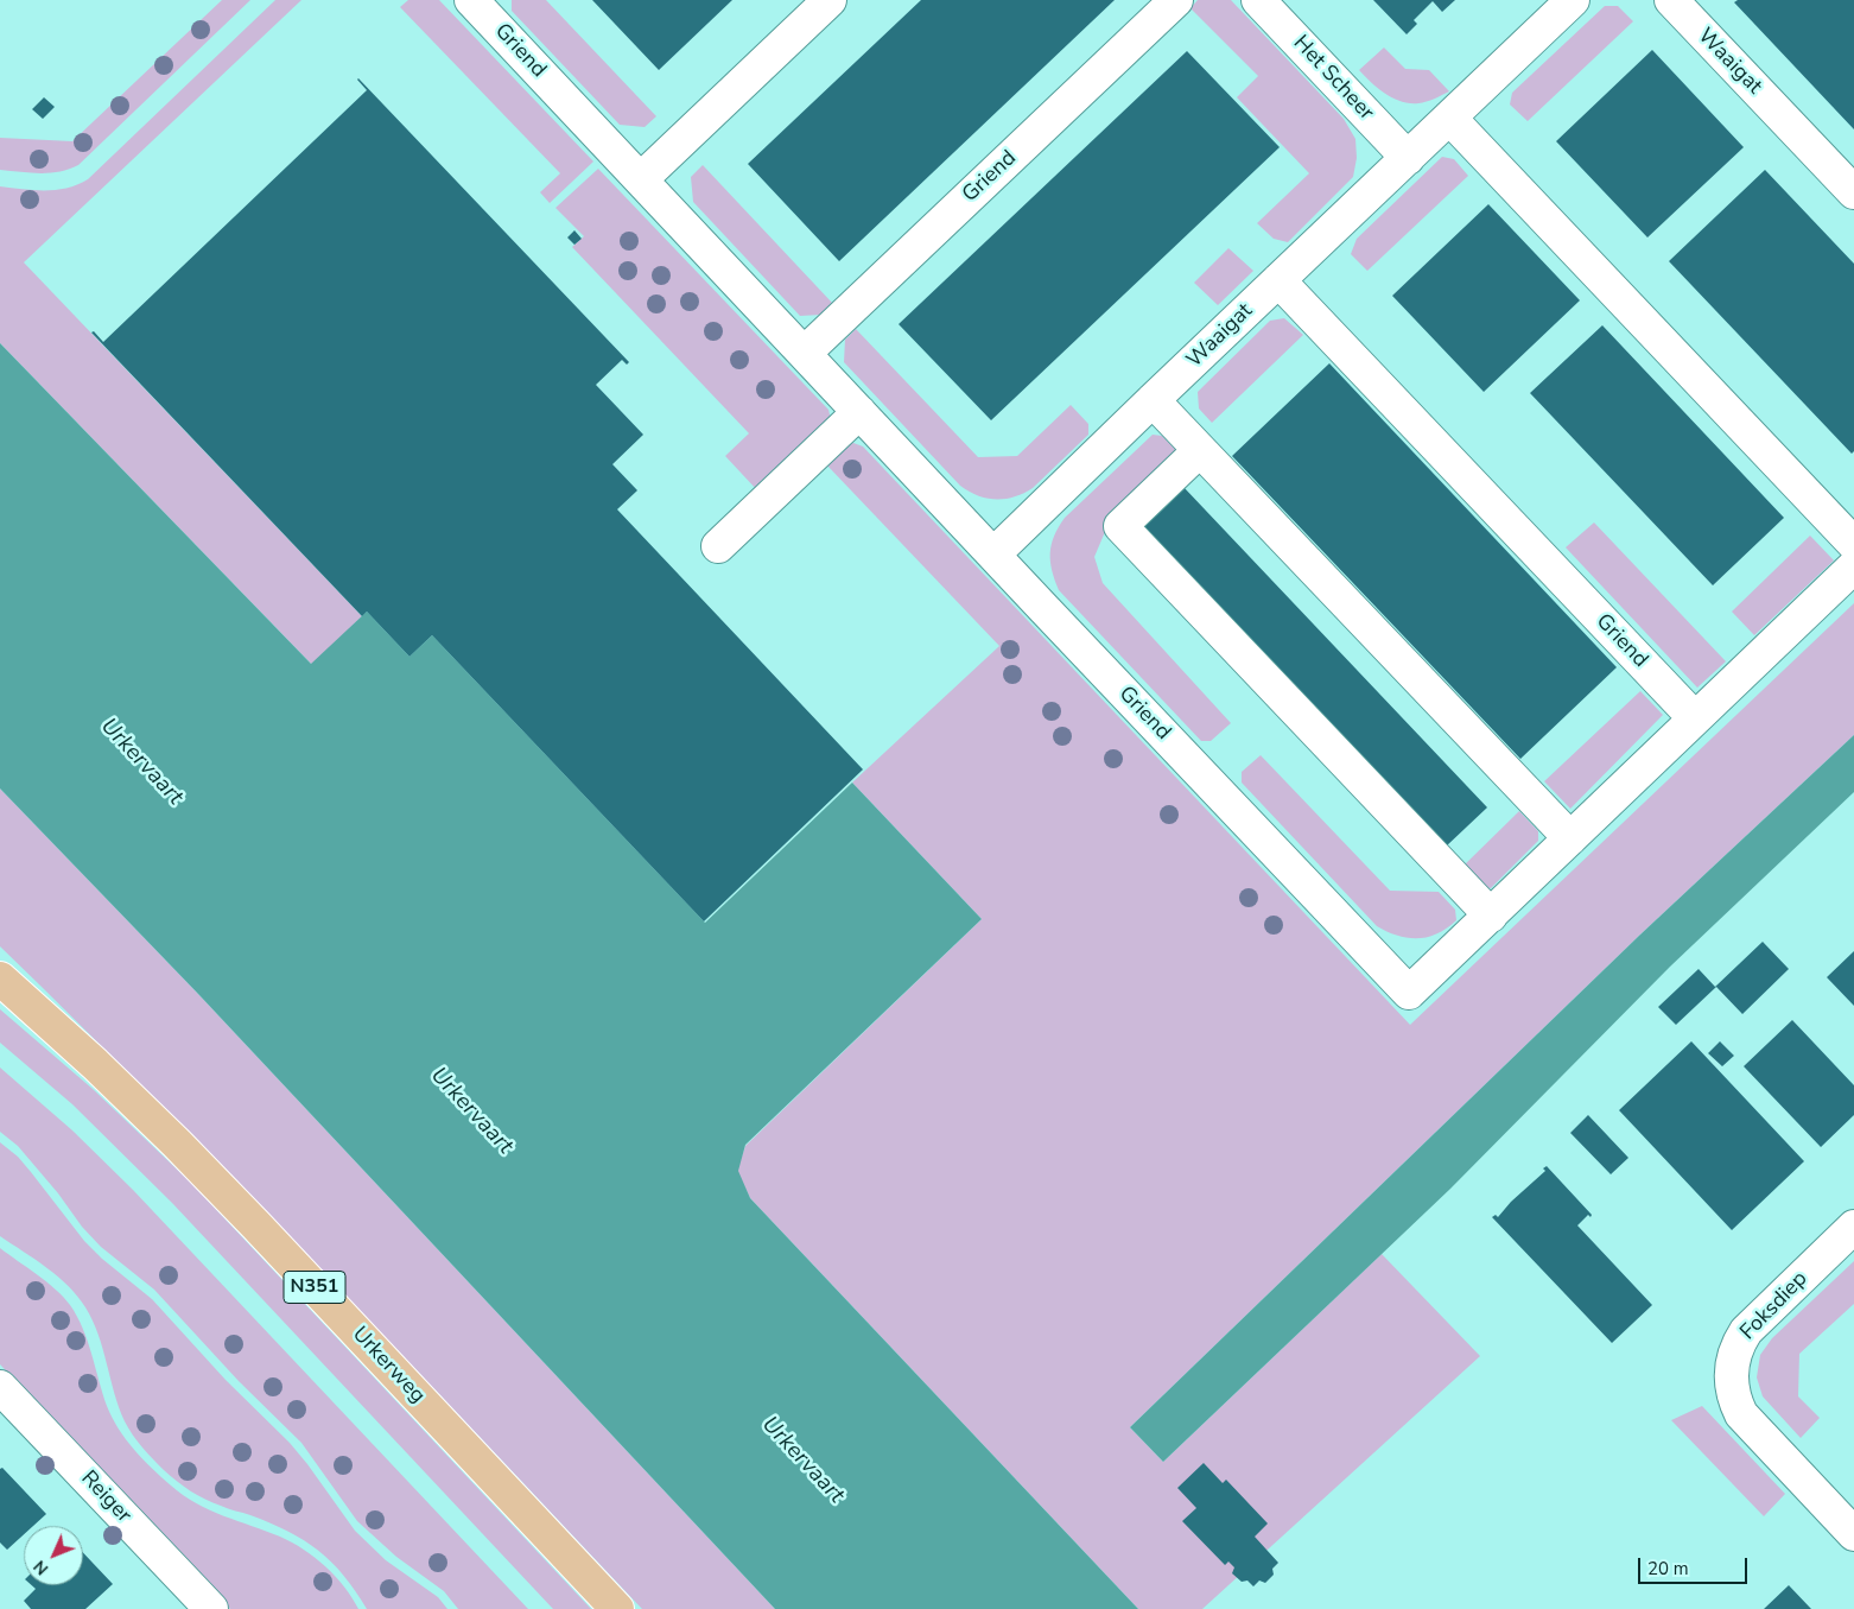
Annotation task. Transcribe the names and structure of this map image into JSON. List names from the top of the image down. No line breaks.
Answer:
{"streets":{"main road":["N351","Urkerweg"],"street":["Griend","Waaigat","Het Scheer","Foksdiep","Reiger"]},"crossings":[["Griend","Waaigat"],["Waaigat","Het Scheer"]],"water":["Urkervaart"],"scale_bar":"20 m","north":"bottom left"}
